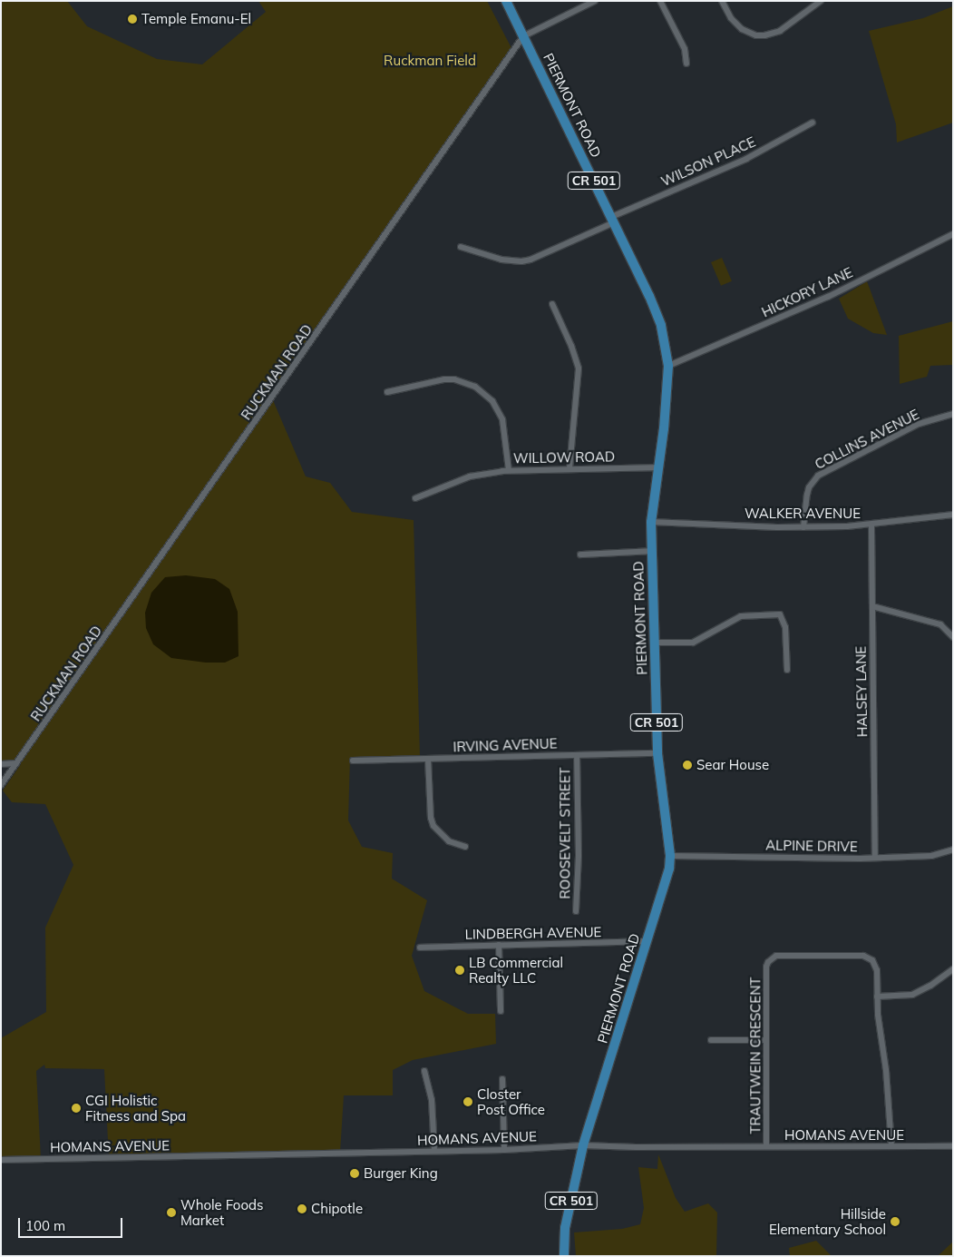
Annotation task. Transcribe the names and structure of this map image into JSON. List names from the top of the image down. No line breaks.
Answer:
{"streets":{"main road":["PIERMONT ROAD","CR 501"],"street":["WILSON PLACE","HICKORY LANE","RUCKMAN ROAD","COLLINS AVENUE","WILLOW ROAD","WALKER AVENUE","HALSEY LANE","IRVING AVENUE","ROOSEVELT STREET","ALPINE DRIVE","LINDBERGH AVENUE","TRAUTWEIN CRESCENT","HOMANS AVENUE"]},"crossings":[["PIERMONT ROAD","WILSON PLACE"],["PIERMONT ROAD","HICKORY LANE"],["PIERMONT ROAD","RUCKMAN ROAD"],["PIERMONT ROAD","WILLOW ROAD"],["PIERMONT ROAD","WALKER AVENUE"],["PIERMONT ROAD","IRVING AVENUE"],["PIERMONT ROAD","ALPINE DRIVE"],["PIERMONT ROAD","LINDBERGH AVENUE"],["PIERMONT ROAD","HOMANS AVENUE"],["COLLINS AVENUE","WALKER AVENUE"],["WALKER AVENUE","HALSEY LANE"],["HALSEY LANE","ALPINE DRIVE"],["IRVING AVENUE","ROOSEVELT STREET"],["TRAUTWEIN CRESCENT","HOMANS AVENUE"]],"parks":["Ruckman Field"],"places":["Temple Emanu-El","Sear House","LB Commercial Realty LLC","Closter Post Office","CGI Holistic Fitness and Spa","Burger King","Chipotle","Whole Foods Market","Hillside Elementary School"],"scale_bar":"100 m"}
